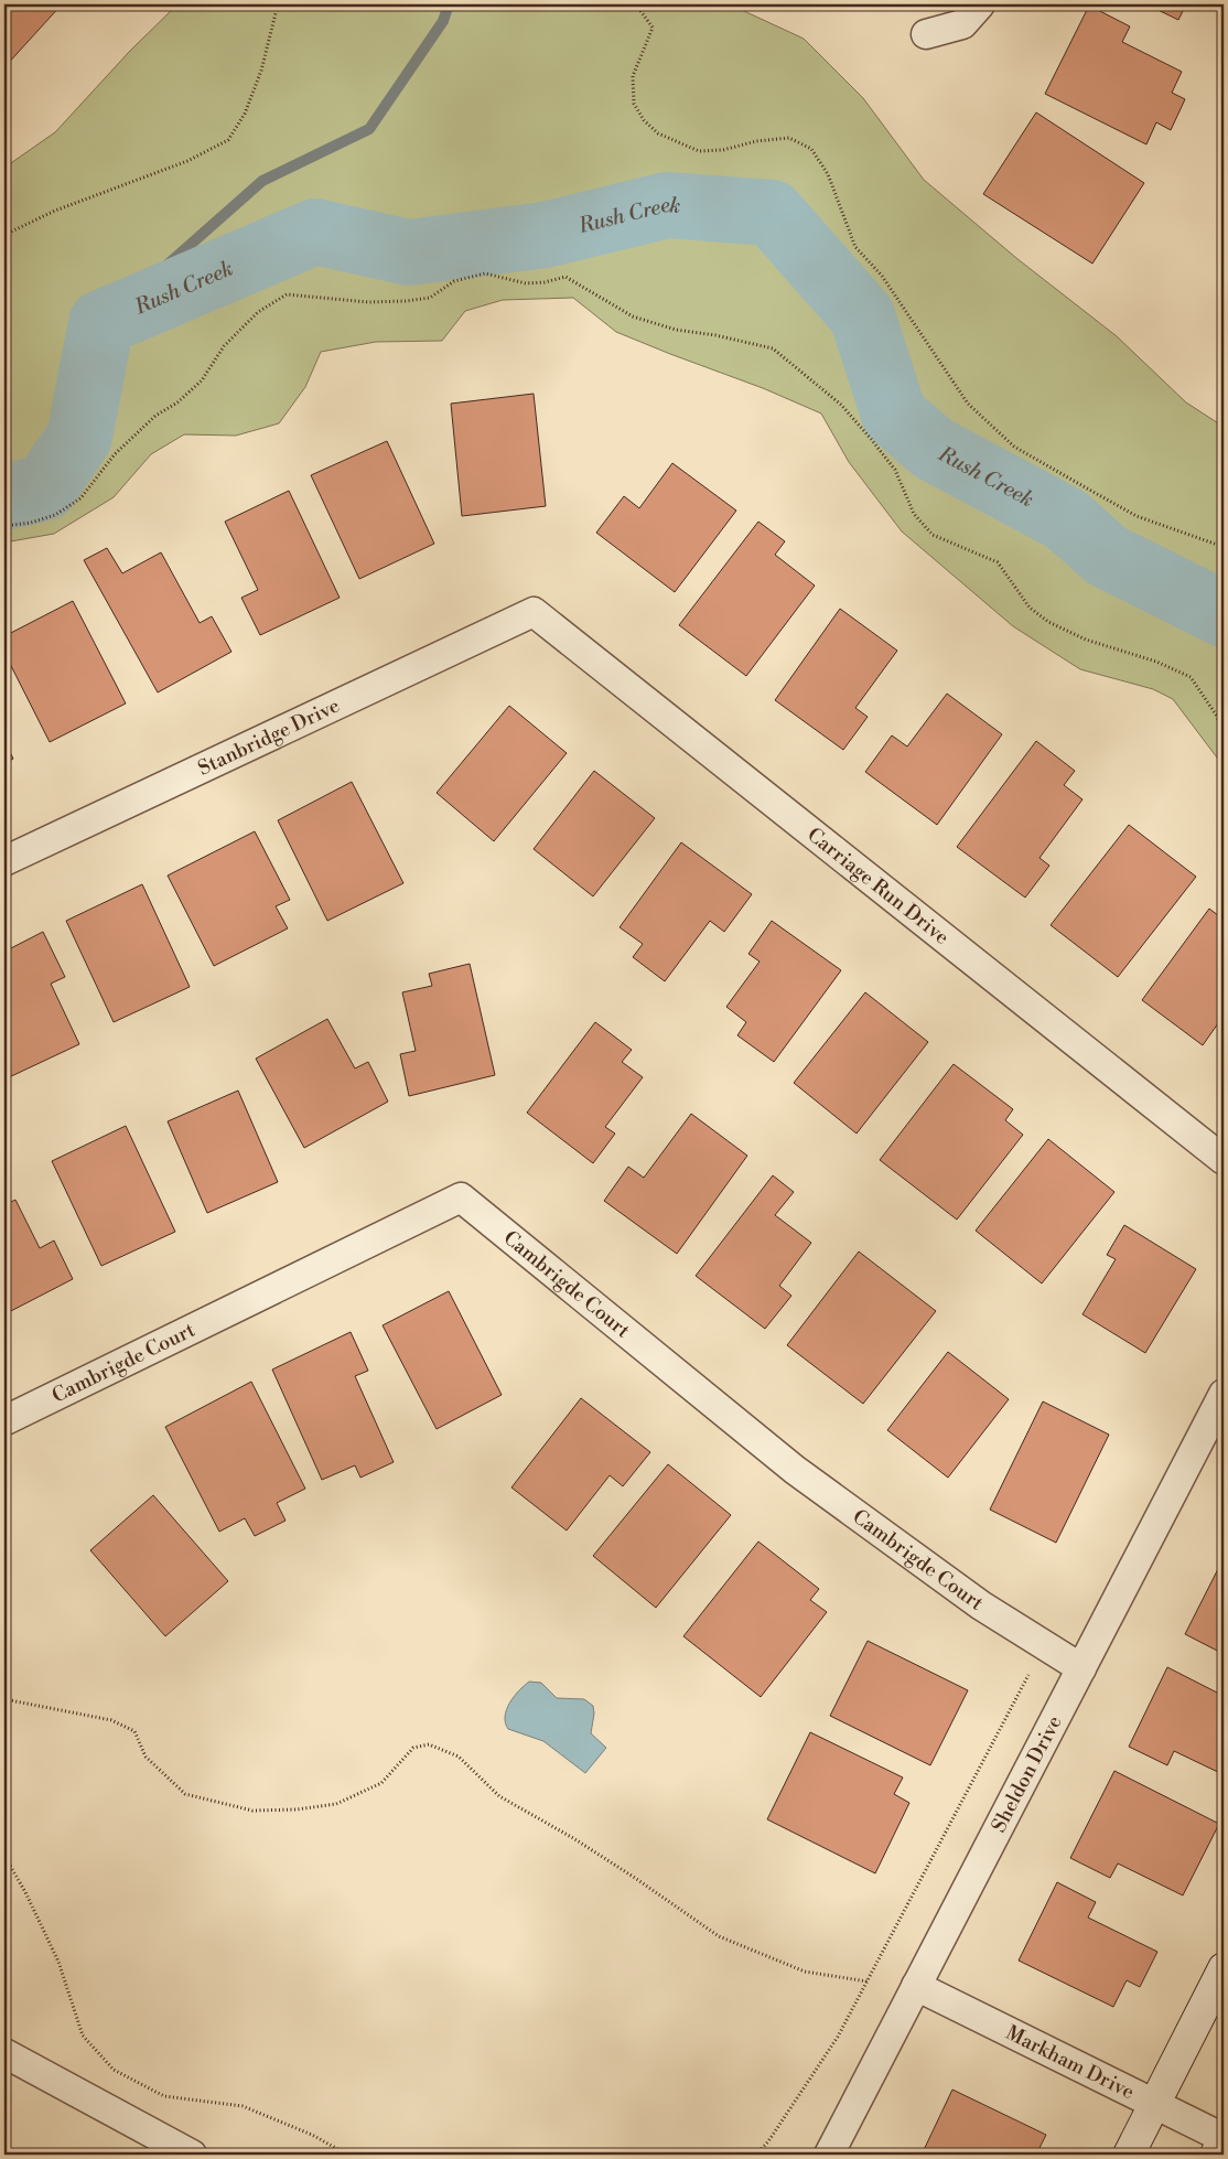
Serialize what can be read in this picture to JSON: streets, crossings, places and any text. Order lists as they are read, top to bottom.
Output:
{
  "streets": {
    "street": [
      "Stanbridge Drive",
      "Carriage Run Drive",
      "Cambrigde Court",
      "Sheldon Drive",
      "Markham Drive"
    ]
  },
  "crossings": [
    ["Stanbridge Drive", "Carriage Run Drive"],
    ["Cambrigde Court", "Sheldon Drive"],
    ["Sheldon Drive", "Markham Drive"]
  ],
  "water": ["Rush Creek"]
}
